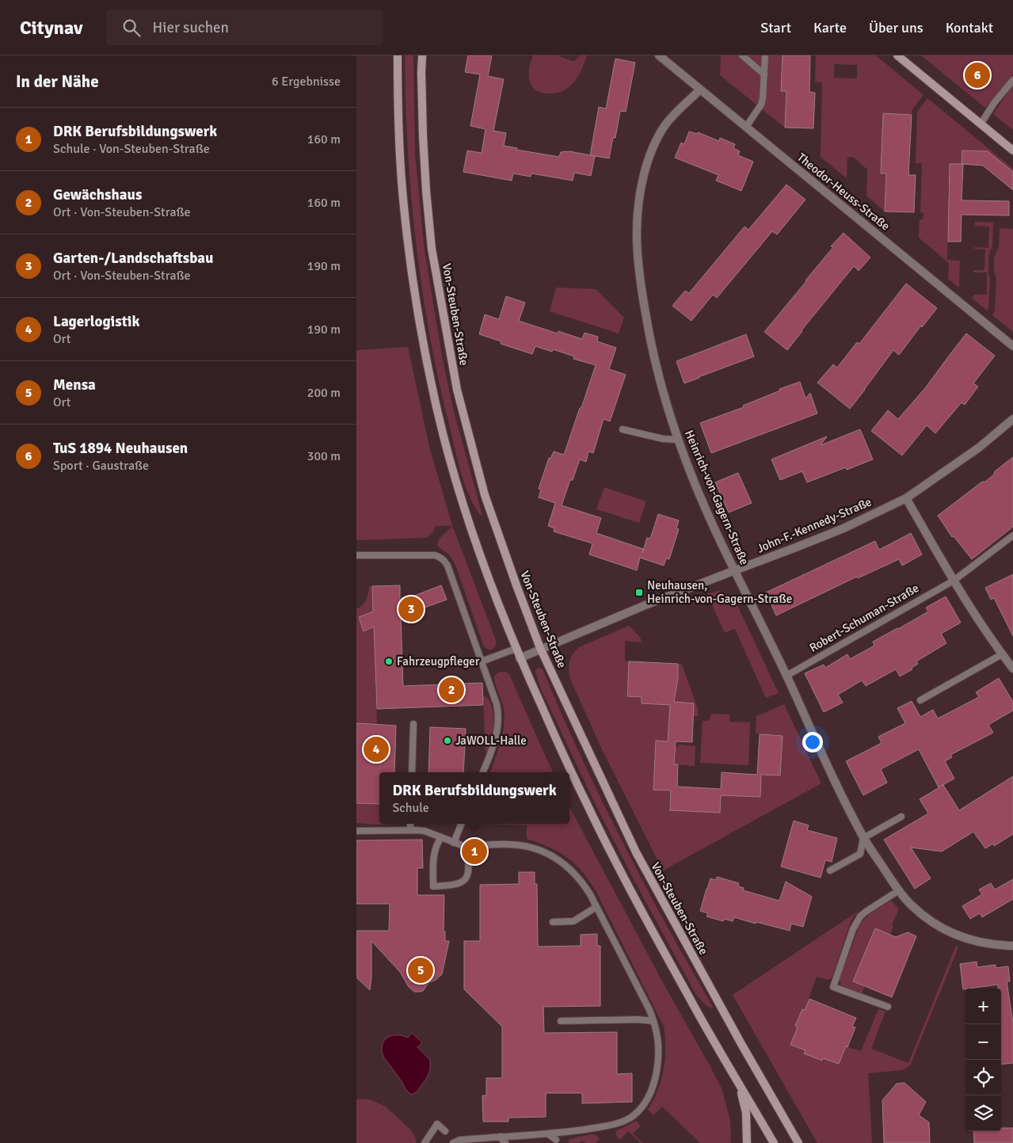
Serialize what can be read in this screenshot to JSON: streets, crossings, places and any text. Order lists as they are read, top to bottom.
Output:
{
  "streets": {
    "street": [
      "Theodor-Heuss-Straße",
      "Von-Steuben-Straße",
      "Heinrich-von-Gagern-Straße",
      "John-F.-Kennedy-Straße"
    ],
    "lane": ["Robert-Schuman-Straße"]
  },
  "crossings": [
    ["Theodor-Heuss-Straße", "Heinrich-von-Gagern-Straße"],
    ["Von-Steuben-Straße", "John-F.-Kennedy-Straße"],
    ["Heinrich-von-Gagern-Straße", "John-F.-Kennedy-Straße"],
    ["Heinrich-von-Gagern-Straße", "Robert-Schuman-Straße"]
  ],
  "places": {
    "transit": ["Neuhausen, Heinrich-von-Gagern-Straße"],
    "other": ["Fahrzeugpfleger", "JaWOLL-Halle"]
  },
  "page": {
    "header": "Citynav",
    "search": "Hier suchen",
    "nav": [
      "Start",
      "Karte",
      "Über uns",
      "Kontakt"
    ],
    "heading": ["In der Nähe", "6 Ergebnisse"],
    "pins": [
      "6",
      "3",
      "2",
      "4",
      "1",
      "5"
    ],
    "list": [
      {
        "mark": "1",
        "name": "DRK Berufsbildungswerk",
        "note": "Schule · Von-Steuben-Straße",
        "value": "160 m"
      },
      {
        "mark": "2",
        "name": "Gewächshaus",
        "note": "Ort · Von-Steuben-Straße",
        "value": "160 m"
      },
      {
        "mark": "3",
        "name": "Garten-/Landschaftsbau",
        "note": "Ort · Von-Steuben-Straße",
        "value": "190 m"
      },
      {
        "mark": "4",
        "name": "Lagerlogistik",
        "note": "Ort",
        "value": "190 m"
      },
      {
        "mark": "5",
        "name": "Mensa",
        "note": "Ort",
        "value": "200 m"
      },
      {
        "mark": "6",
        "name": "TuS 1894 Neuhausen",
        "note": "Sport · Gaustraße",
        "value": "300 m"
      }
    ],
    "popup": ["DRK Berufsbildungswerk", "Schule"],
    "map_buttons": ["+", "−"]
  }
}
